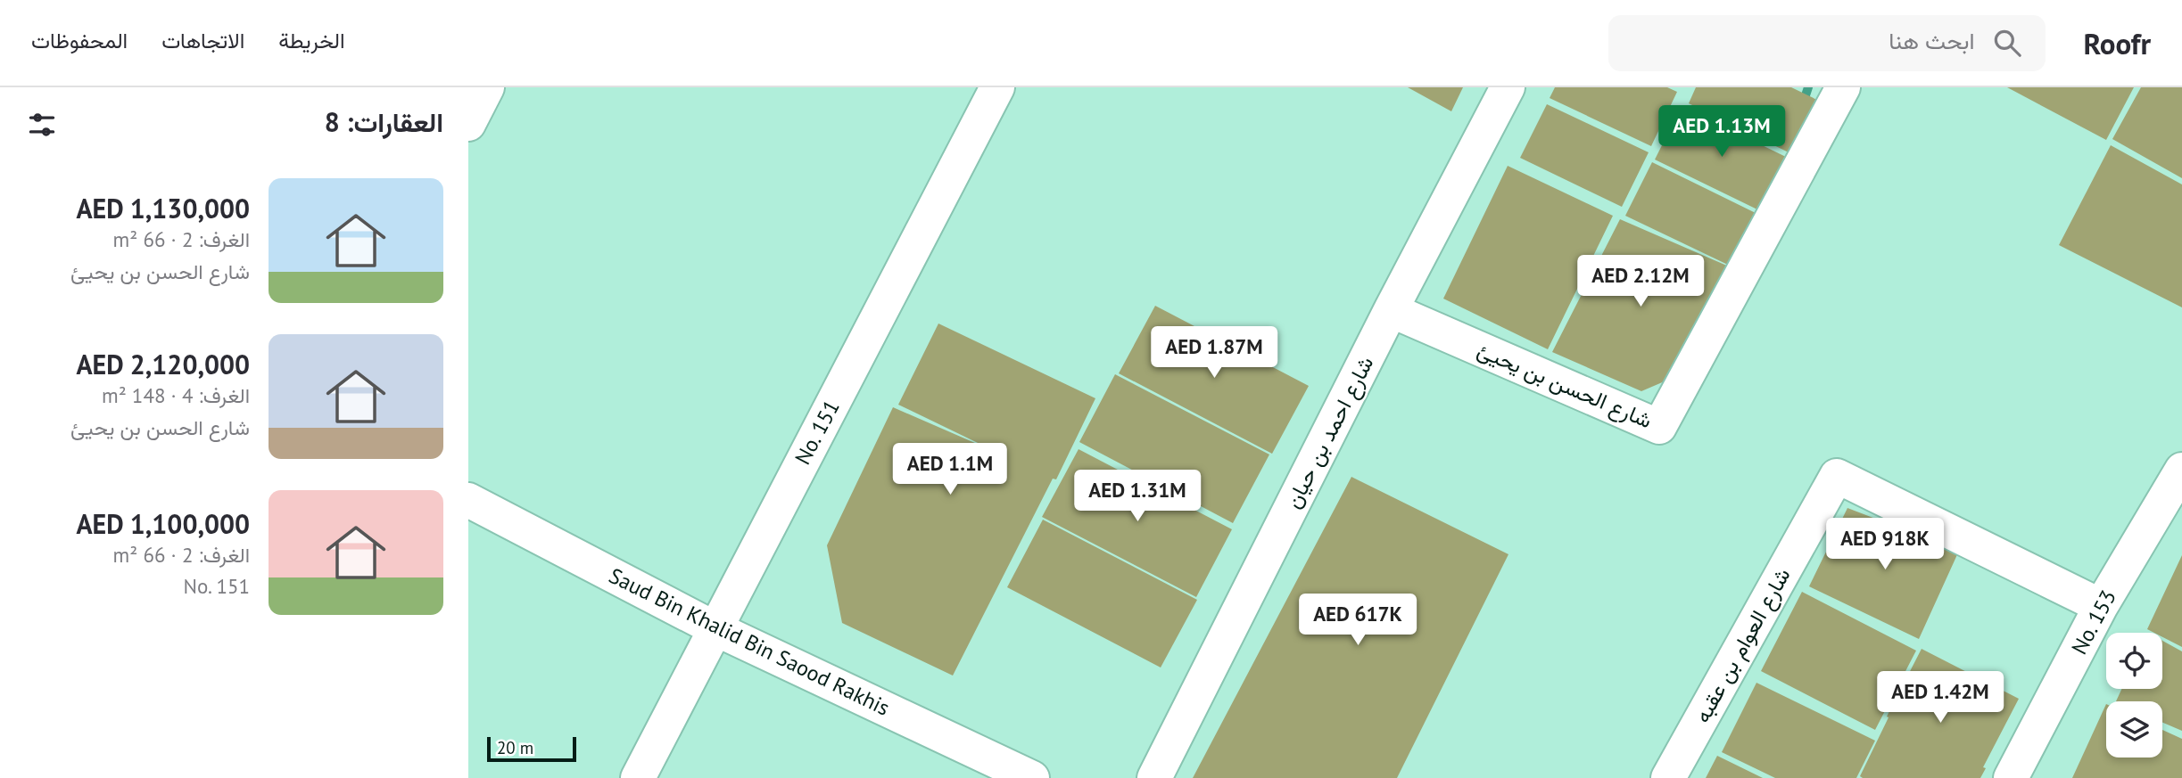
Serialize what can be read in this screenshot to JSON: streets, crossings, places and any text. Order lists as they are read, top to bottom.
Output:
{
  "streets": {
    "street": [
      "شارع الحسن بن يحيئ",
      "No. 151",
      "شارع احمد بن حيان",
      "No. 153",
      "Saud Bin Khalid Bin Saood Rakhis",
      "شارع العوام بن عقبه"
    ]
  },
  "crossings": [
    ["شارع الحسن بن يحيئ", "شارع احمد بن حيان"],
    ["No. 151", "Saud Bin Khalid Bin Saood Rakhis"],
    ["No. 153", "شارع العوام بن عقبه"]
  ],
  "scale_bar": "20 m",
  "page": {
    "header": "Roofr",
    "search": "ابحث هنا",
    "nav": ["الخريطة", "الاتجاهات", "المحفوظات"],
    "heading": "العقارات: 8",
    "price": [
      "AED 1.13M",
      "AED 2.12M",
      "AED 1.87M",
      "AED 1.1M",
      "AED 1.31M",
      "AED 918K",
      "AED 617K",
      "AED 1.42M"
    ],
    "list": [
      {
        "name": "AED 1,130,000",
        "note": "الغرف: 2 · 66 m² · شارع الحسن بن يحيئ"
      },
      {
        "name": "AED 2,120,000",
        "note": "الغرف: 4 · 148 m² · شارع الحسن بن يحيئ"
      },
      {
        "name": "AED 1,100,000",
        "note": "الغرف: 2 · 66 m² · No. 151"
      }
    ],
    "scale": "20 m"
  }
}
